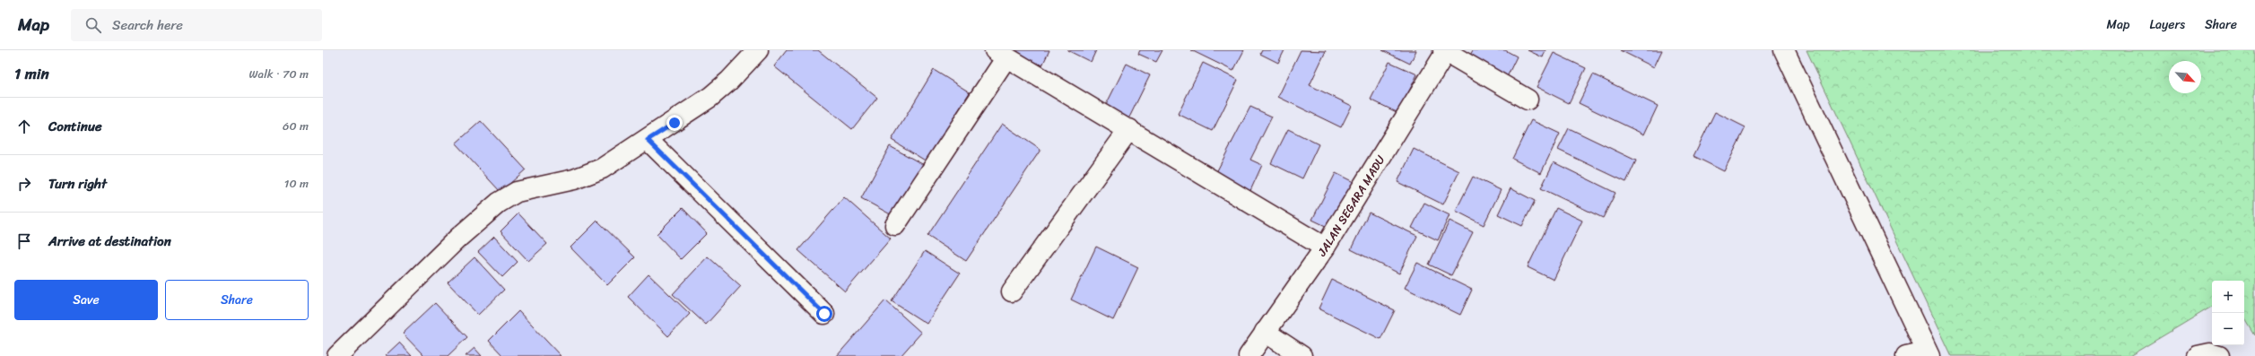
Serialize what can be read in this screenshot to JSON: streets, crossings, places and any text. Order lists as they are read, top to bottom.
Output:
{
  "streets": {
    "street": ["JALAN SEGARA MADU"]
  },
  "north": "bottom right",
  "page": {
    "header": "Map",
    "search": "Search here",
    "nav": ["Map", "Layers", "Share"],
    "heading": ["1 min", "Walk · 70 m"],
    "list": [
      ["Continue", "60 m"],
      ["Turn right", "10 m"],
      "Arrive at destination"
    ],
    "buttons": ["Save", "Share"],
    "map_buttons": ["+", "−"]
  }
}
